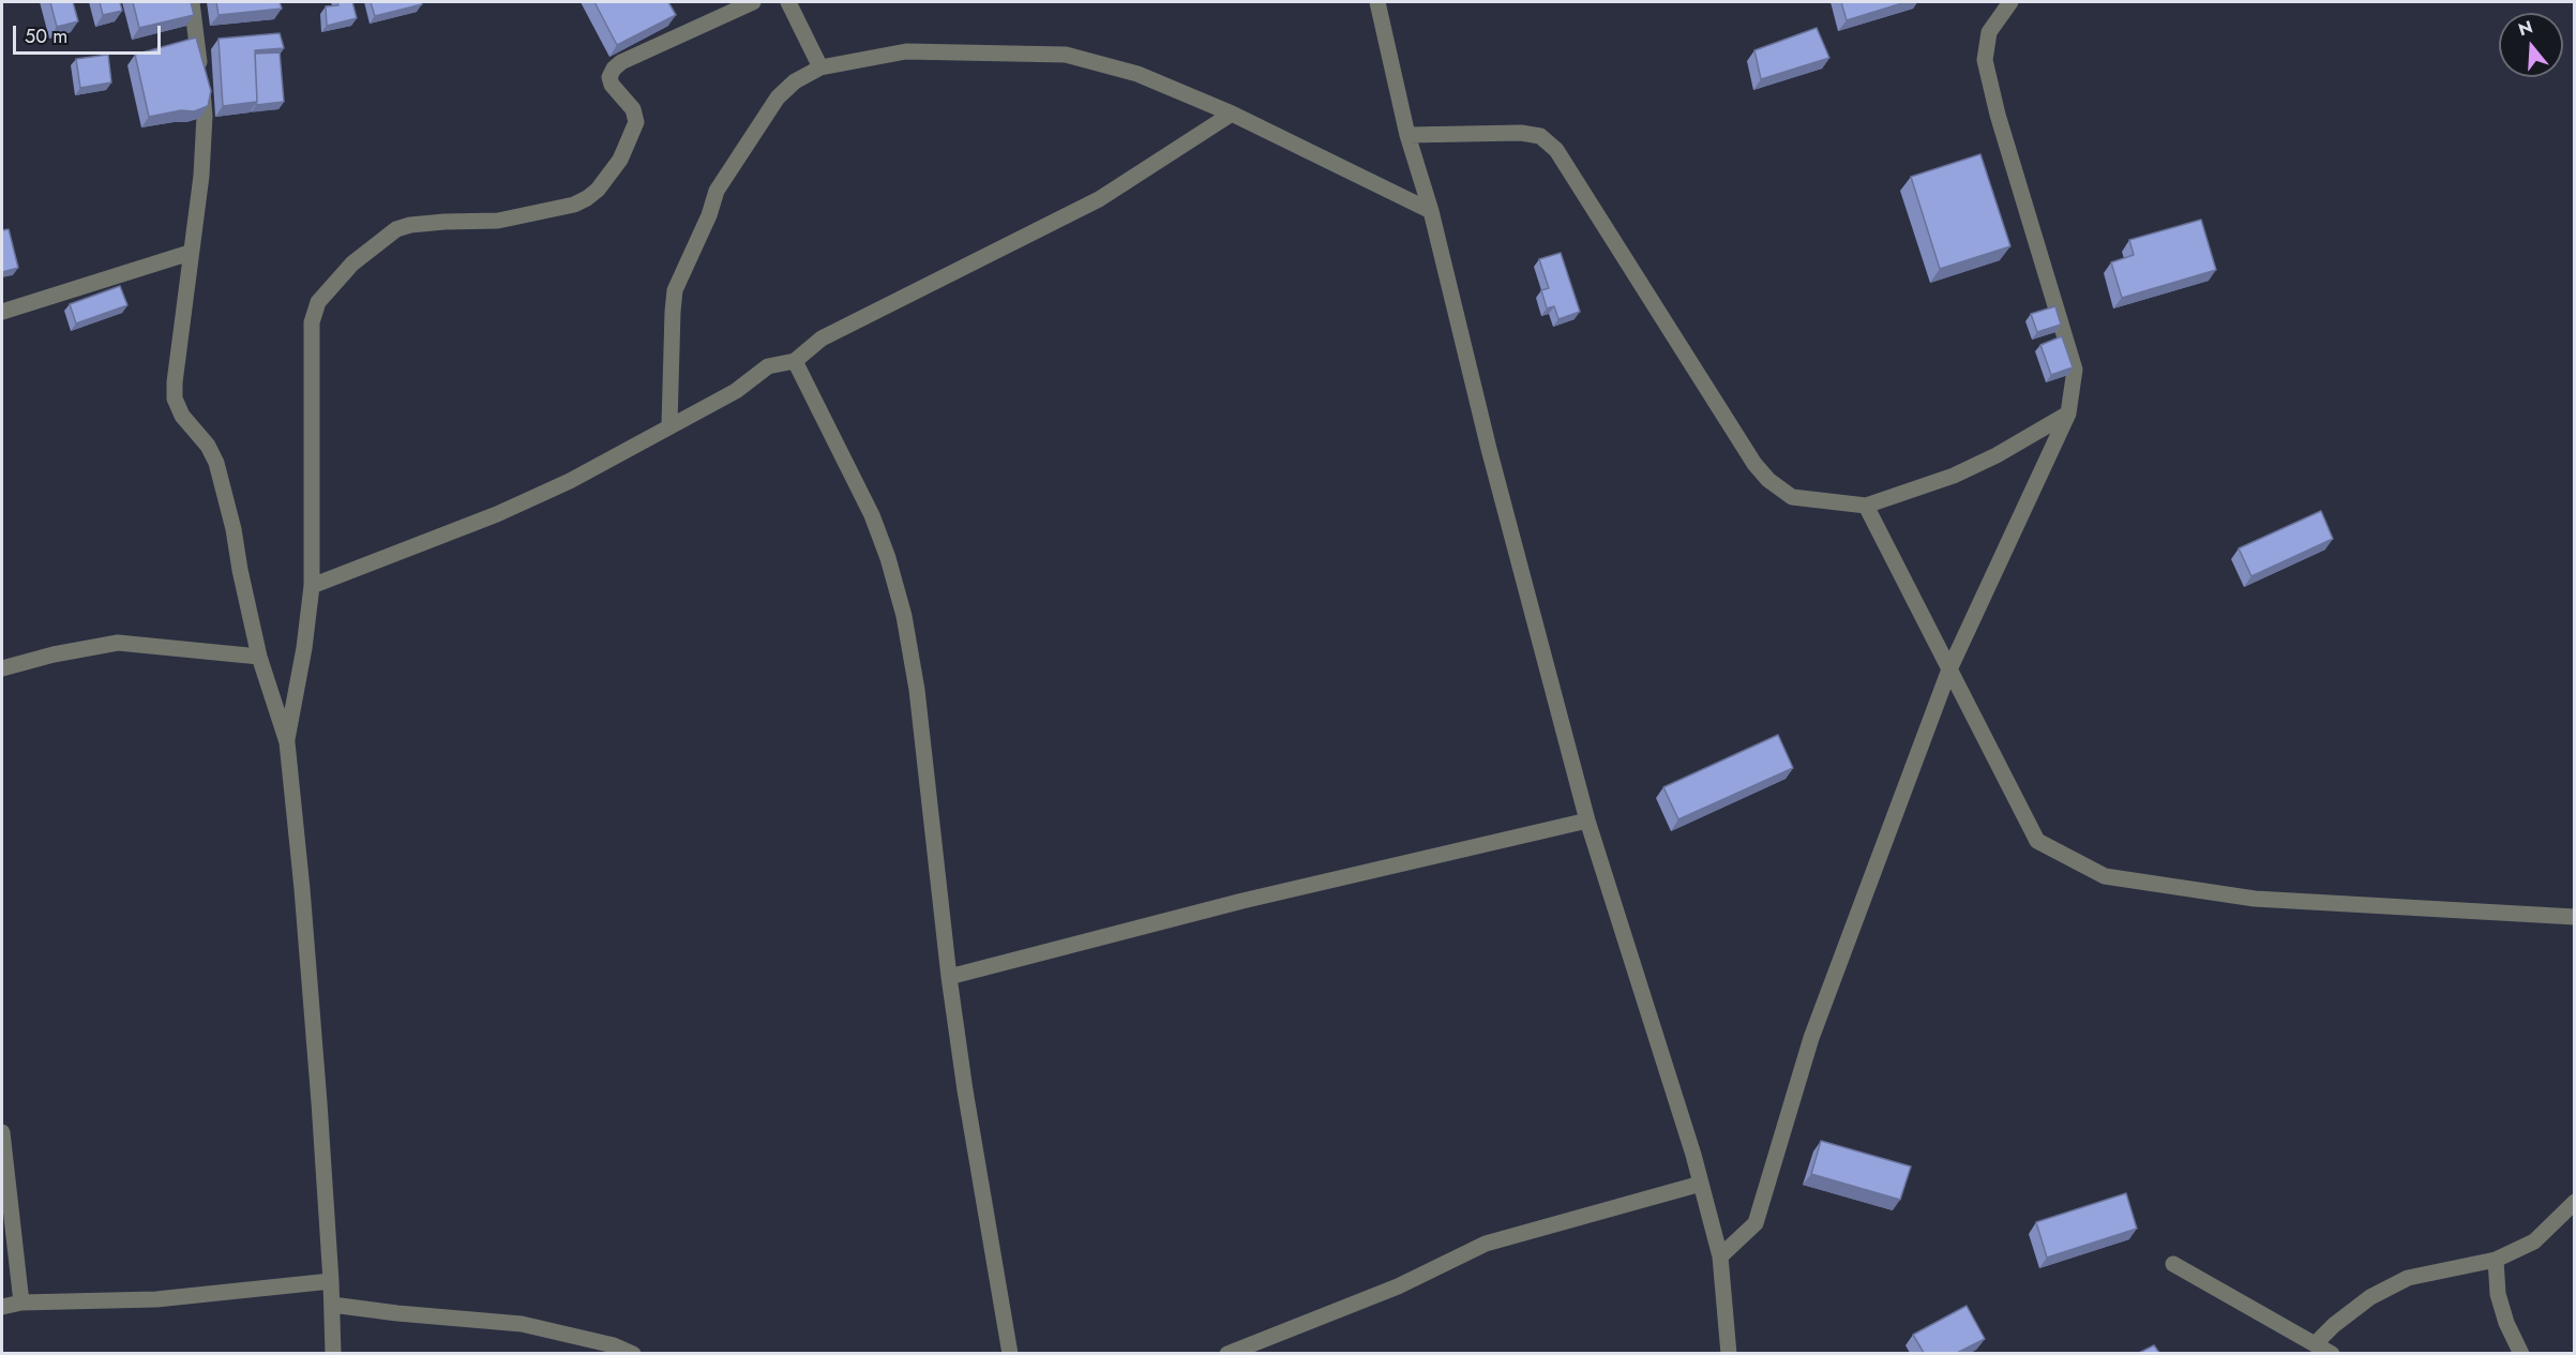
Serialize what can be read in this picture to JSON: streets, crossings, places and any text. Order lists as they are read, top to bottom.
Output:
{
  "scale_bar": "50 m",
  "north": "top"
}
